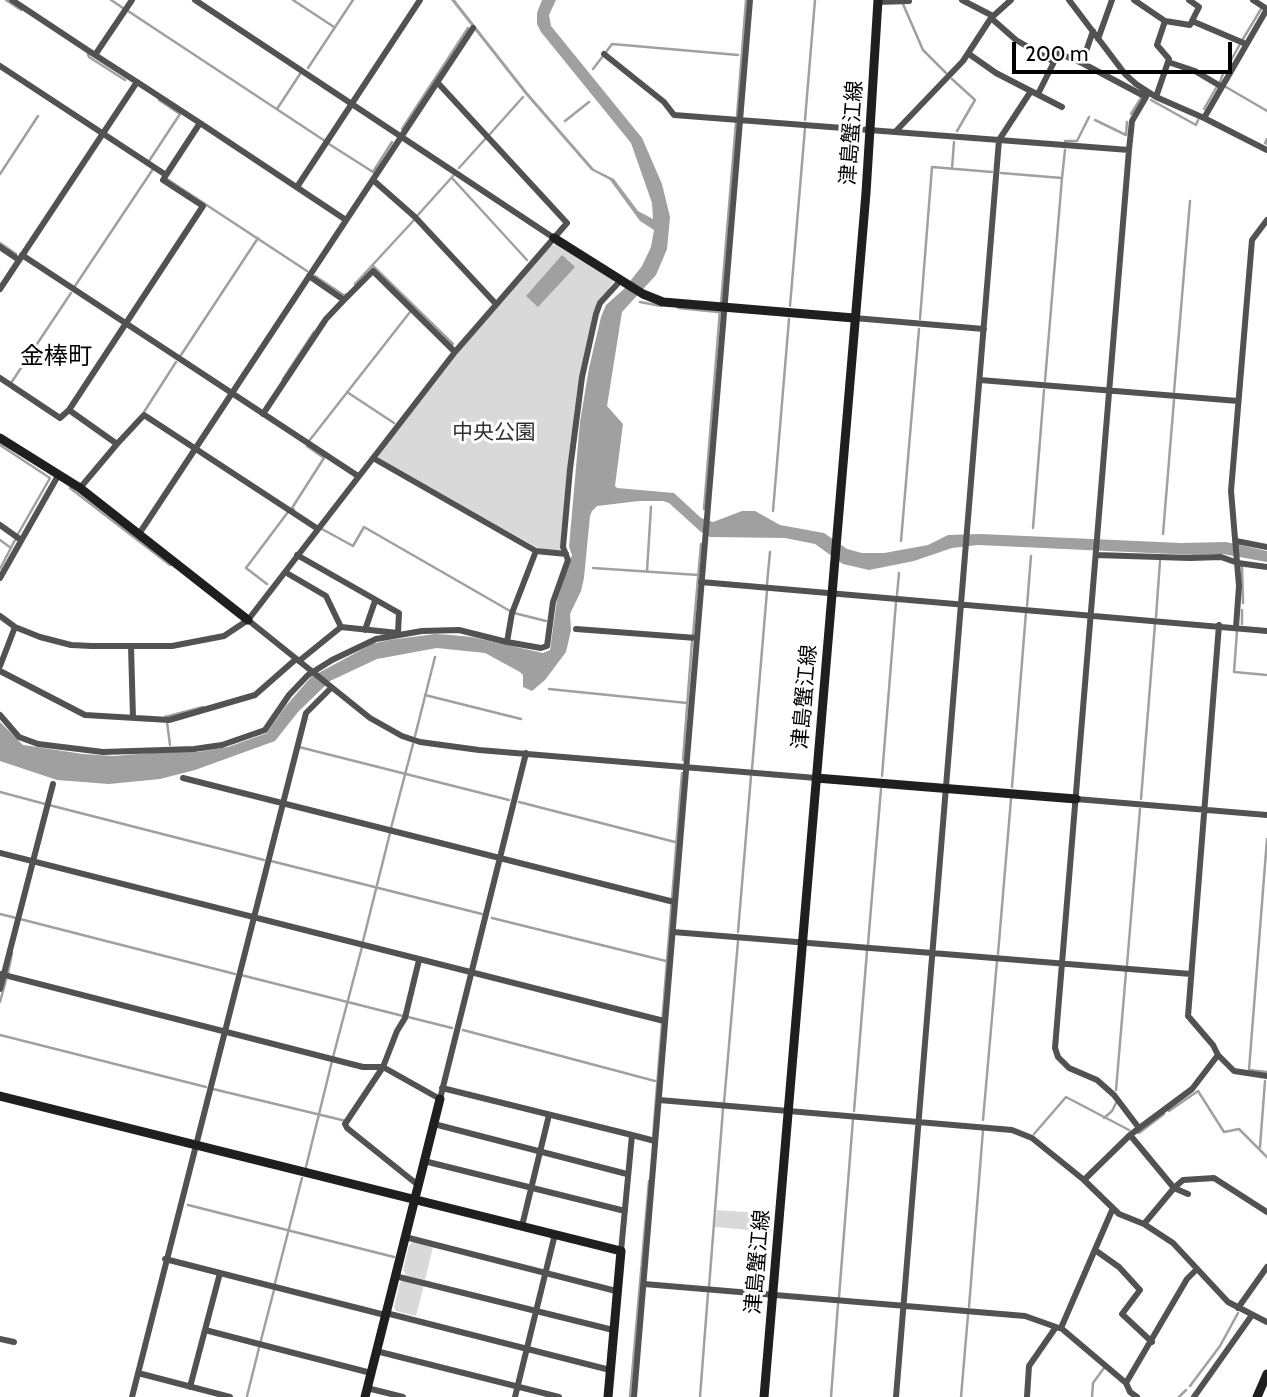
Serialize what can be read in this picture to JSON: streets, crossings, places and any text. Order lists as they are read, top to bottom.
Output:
{
  "streets": {
    "street": ["津島蟹江線"]
  },
  "districts": ["金棒町"],
  "parks": ["中央公園"],
  "scale_bar": "200 m"
}
